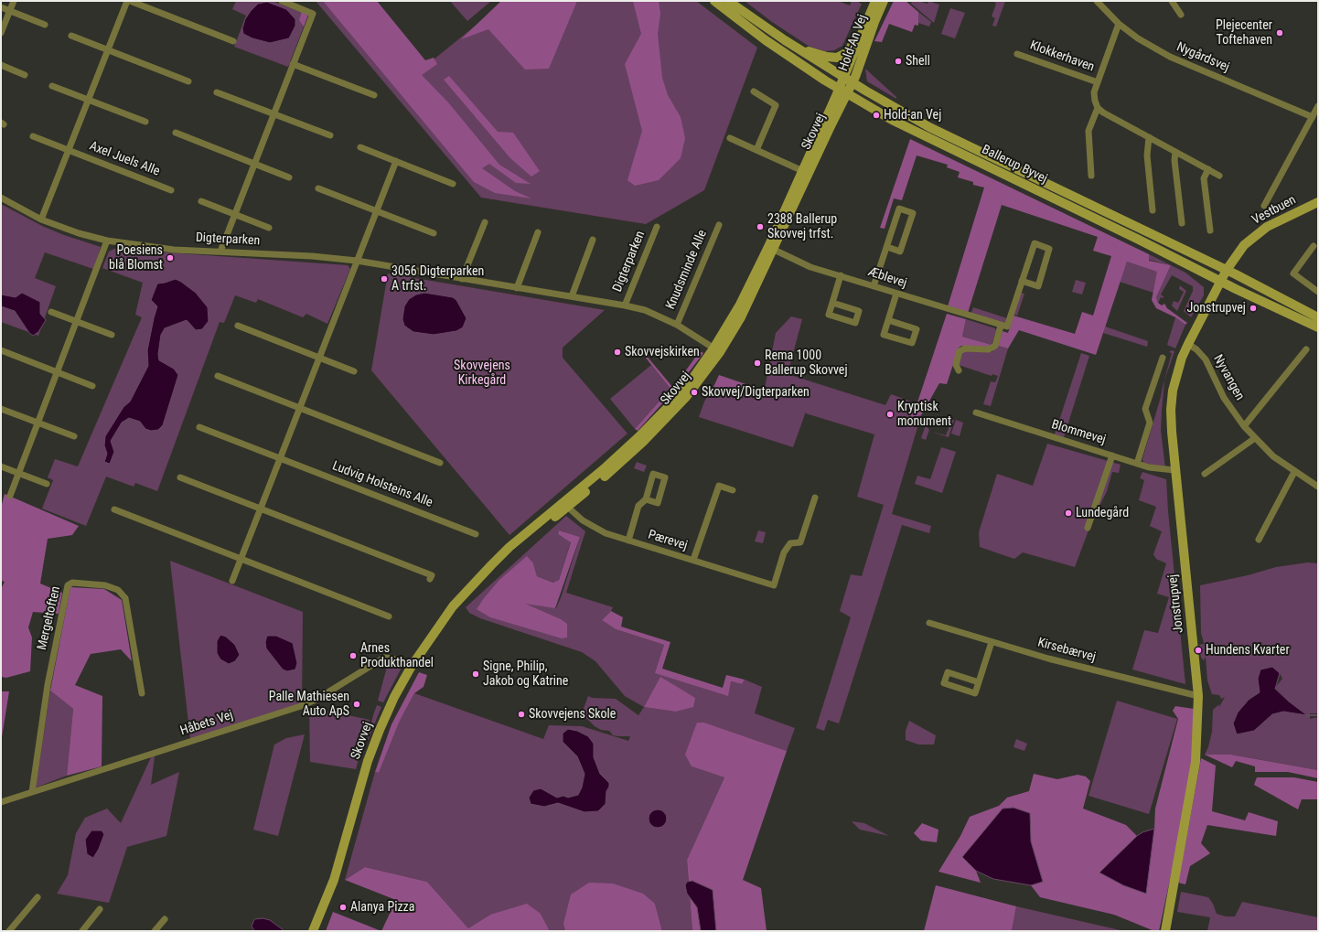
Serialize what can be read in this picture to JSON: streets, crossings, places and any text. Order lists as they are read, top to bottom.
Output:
{
  "streets": {
    "street": [
      "Hold-An Vej",
      "Klokkerhaven",
      "Nygårdsvej",
      "Skovvej",
      "Axel Juels Alle",
      "Ballerup Byvej",
      "Vestbuen",
      "Digterparken",
      "Knudsminde Alle",
      "Æblevej",
      "Nyvangen",
      "Blommevej",
      "Ludvig Holsteins Alle",
      "Pærevej",
      "Jonstrupvej",
      "Mergeltoften",
      "Kirsebærvej",
      "Håbets Vej"
    ]
  },
  "crossings": [
    ["Hold-An Vej", "Skovvej"],
    ["Hold-An Vej", "Ballerup Byvej"],
    ["Klokkerhaven", "Nygårdsvej"],
    ["Skovvej", "Ballerup Byvej"],
    ["Skovvej", "Digterparken"],
    ["Skovvej", "Æblevej"],
    ["Skovvej", "Pærevej"],
    ["Skovvej", "Håbets Vej"],
    ["Axel Juels Alle", "Digterparken"],
    ["Ballerup Byvej", "Vestbuen"],
    ["Ballerup Byvej", "Jonstrupvej"],
    ["Vestbuen", "Jonstrupvej"],
    ["Digterparken", "Knudsminde Alle"],
    ["Nyvangen", "Jonstrupvej"],
    ["Blommevej", "Jonstrupvej"],
    ["Jonstrupvej", "Kirsebærvej"],
    ["Mergeltoften", "Håbets Vej"]
  ],
  "parks": ["Skovvejens Kirkegård"],
  "places": [
    "Plejecenter Toftehaven",
    "Shell",
    "Hold-an Vej",
    "2388 Ballerup Skovvej trfst.",
    "Poesiens blå Blomst",
    "3056 Digterparken A trfst.",
    "Jonstrupvej",
    "Skovvejskirken",
    "Rema 1000 Ballerup Skovvej",
    "Skovvej/Digterparken",
    "Kryptisk monument",
    "Lundegård",
    "Hundens Kvarter",
    "Arnes Produkthandel",
    "Signe, Philip, Jakob og Katrine",
    "Palle Mathiesen Auto ApS",
    "Skovvejens Skole",
    "Alanya Pizza"
  ]
}
